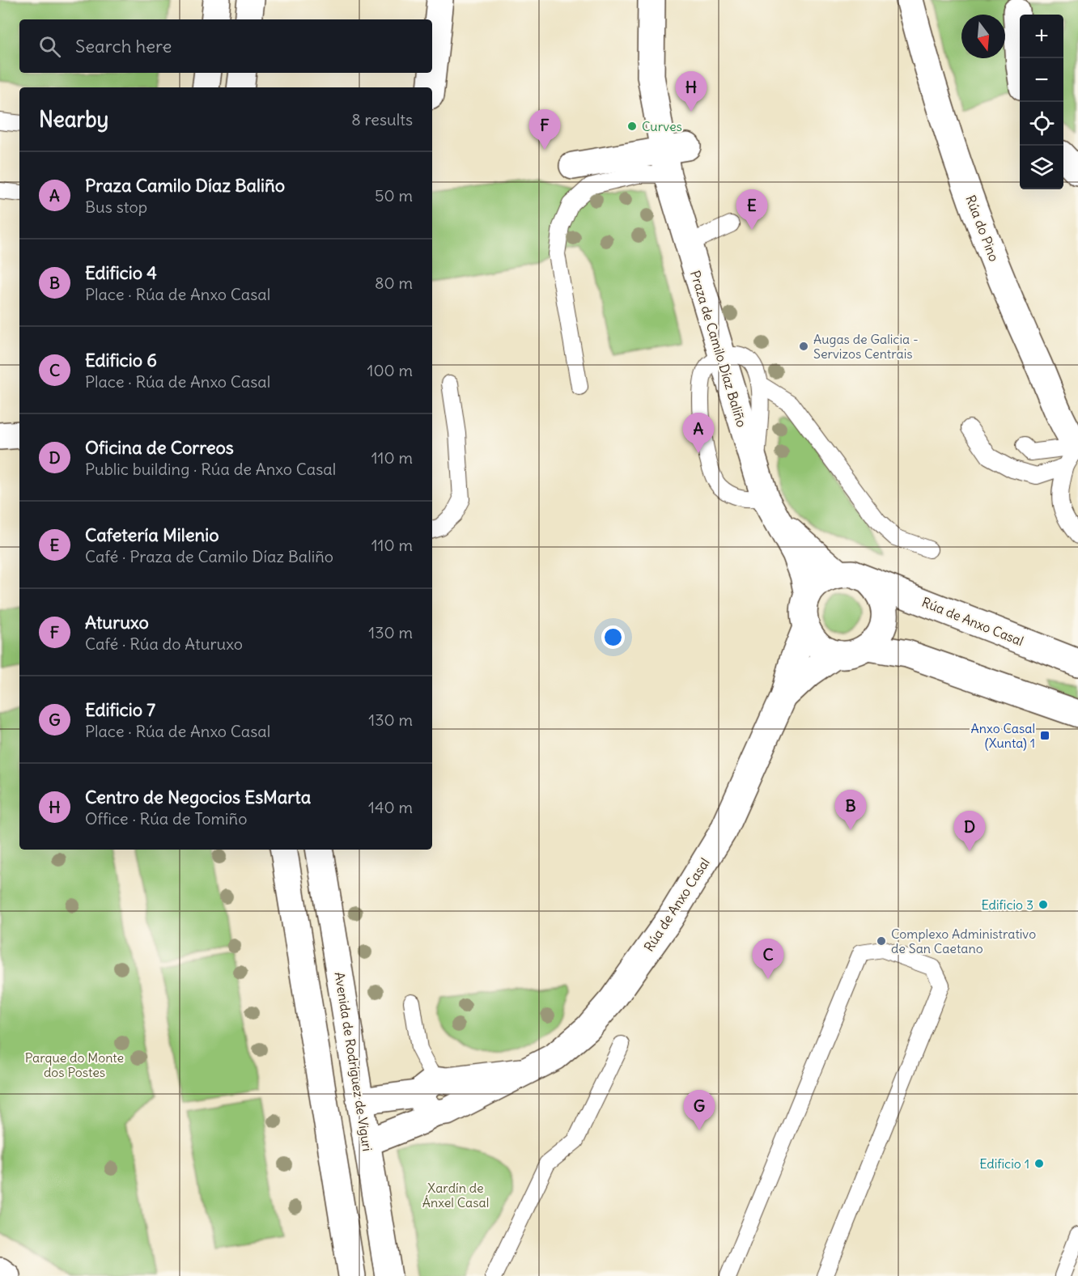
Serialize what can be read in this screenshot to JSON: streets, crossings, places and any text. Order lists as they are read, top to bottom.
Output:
{
  "streets": {
    "street": [
      "Rúa do Pino",
      "Praza de Camilo Díaz Baliño",
      "Rúa de Anxo Casal",
      "Avenida de Rodríguez de Viguri"
    ]
  },
  "crossings": [
    ["Praza de Camilo Díaz Baliño", "Rúa de Anxo Casal"],
    ["Rúa de Anxo Casal", "Avenida de Rodríguez de Viguri"]
  ],
  "parks": ["Parque do Monte dos Postes", "Xardín de Ánxel Casal"],
  "places": {
    "other": [
      "Curves",
      "Augas de Galicia - Servizos Centrais",
      "Edificio 3",
      "Complexo Administrativo de San Caetano",
      "Edificio 1"
    ],
    "transit": ["Anxo Casal (Xunta) 1"]
  },
  "north": "bottom",
  "page": {
    "map_buttons": ["+", "−"],
    "search": "Search here",
    "pins": [
      "H",
      "F",
      "E",
      "A",
      "B",
      "D",
      "C",
      "G"
    ],
    "heading": ["Nearby", "8 results"],
    "list": [
      {
        "mark": "A",
        "name": "Praza Camilo Díaz Baliño",
        "note": "Bus stop",
        "value": "50 m"
      },
      {
        "mark": "B",
        "name": "Edificio 4",
        "note": "Place · Rúa de Anxo Casal",
        "value": "80 m"
      },
      {
        "mark": "C",
        "name": "Edificio 6",
        "note": "Place · Rúa de Anxo Casal",
        "value": "100 m"
      },
      {
        "mark": "D",
        "name": "Oficina de Correos",
        "note": "Public building · Rúa de Anxo Casal",
        "value": "110 m"
      },
      {
        "mark": "E",
        "name": "Cafetería Milenio",
        "note": "Café · Praza de Camilo Díaz Baliño",
        "value": "110 m"
      },
      {
        "mark": "F",
        "name": "Aturuxo",
        "note": "Café · Rúa do Aturuxo",
        "value": "130 m"
      },
      {
        "mark": "G",
        "name": "Edificio 7",
        "note": "Place · Rúa de Anxo Casal",
        "value": "130 m"
      },
      {
        "mark": "H",
        "name": "Centro de Negocios EsMarta",
        "note": "Office · Rúa de Tomiño",
        "value": "140 m"
      }
    ]
  }
}
